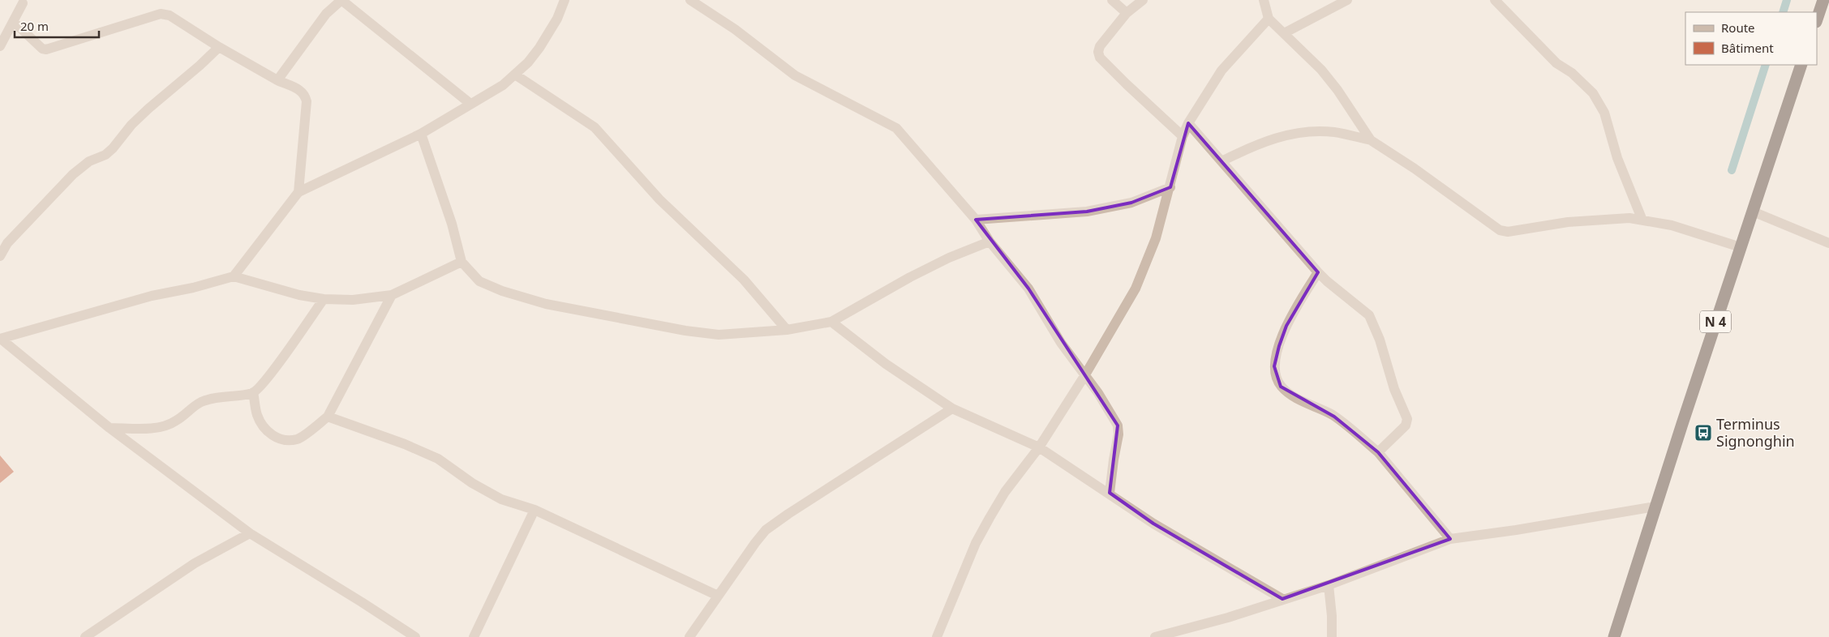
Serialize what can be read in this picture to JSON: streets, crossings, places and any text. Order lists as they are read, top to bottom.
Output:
{
  "streets": {
    "highway": ["N 4"]
  },
  "places": {
    "bus stop": ["Terminus Signonghin"]
  },
  "legend": ["Route", "Bâtiment"],
  "scale_bar": "20 m"
}
